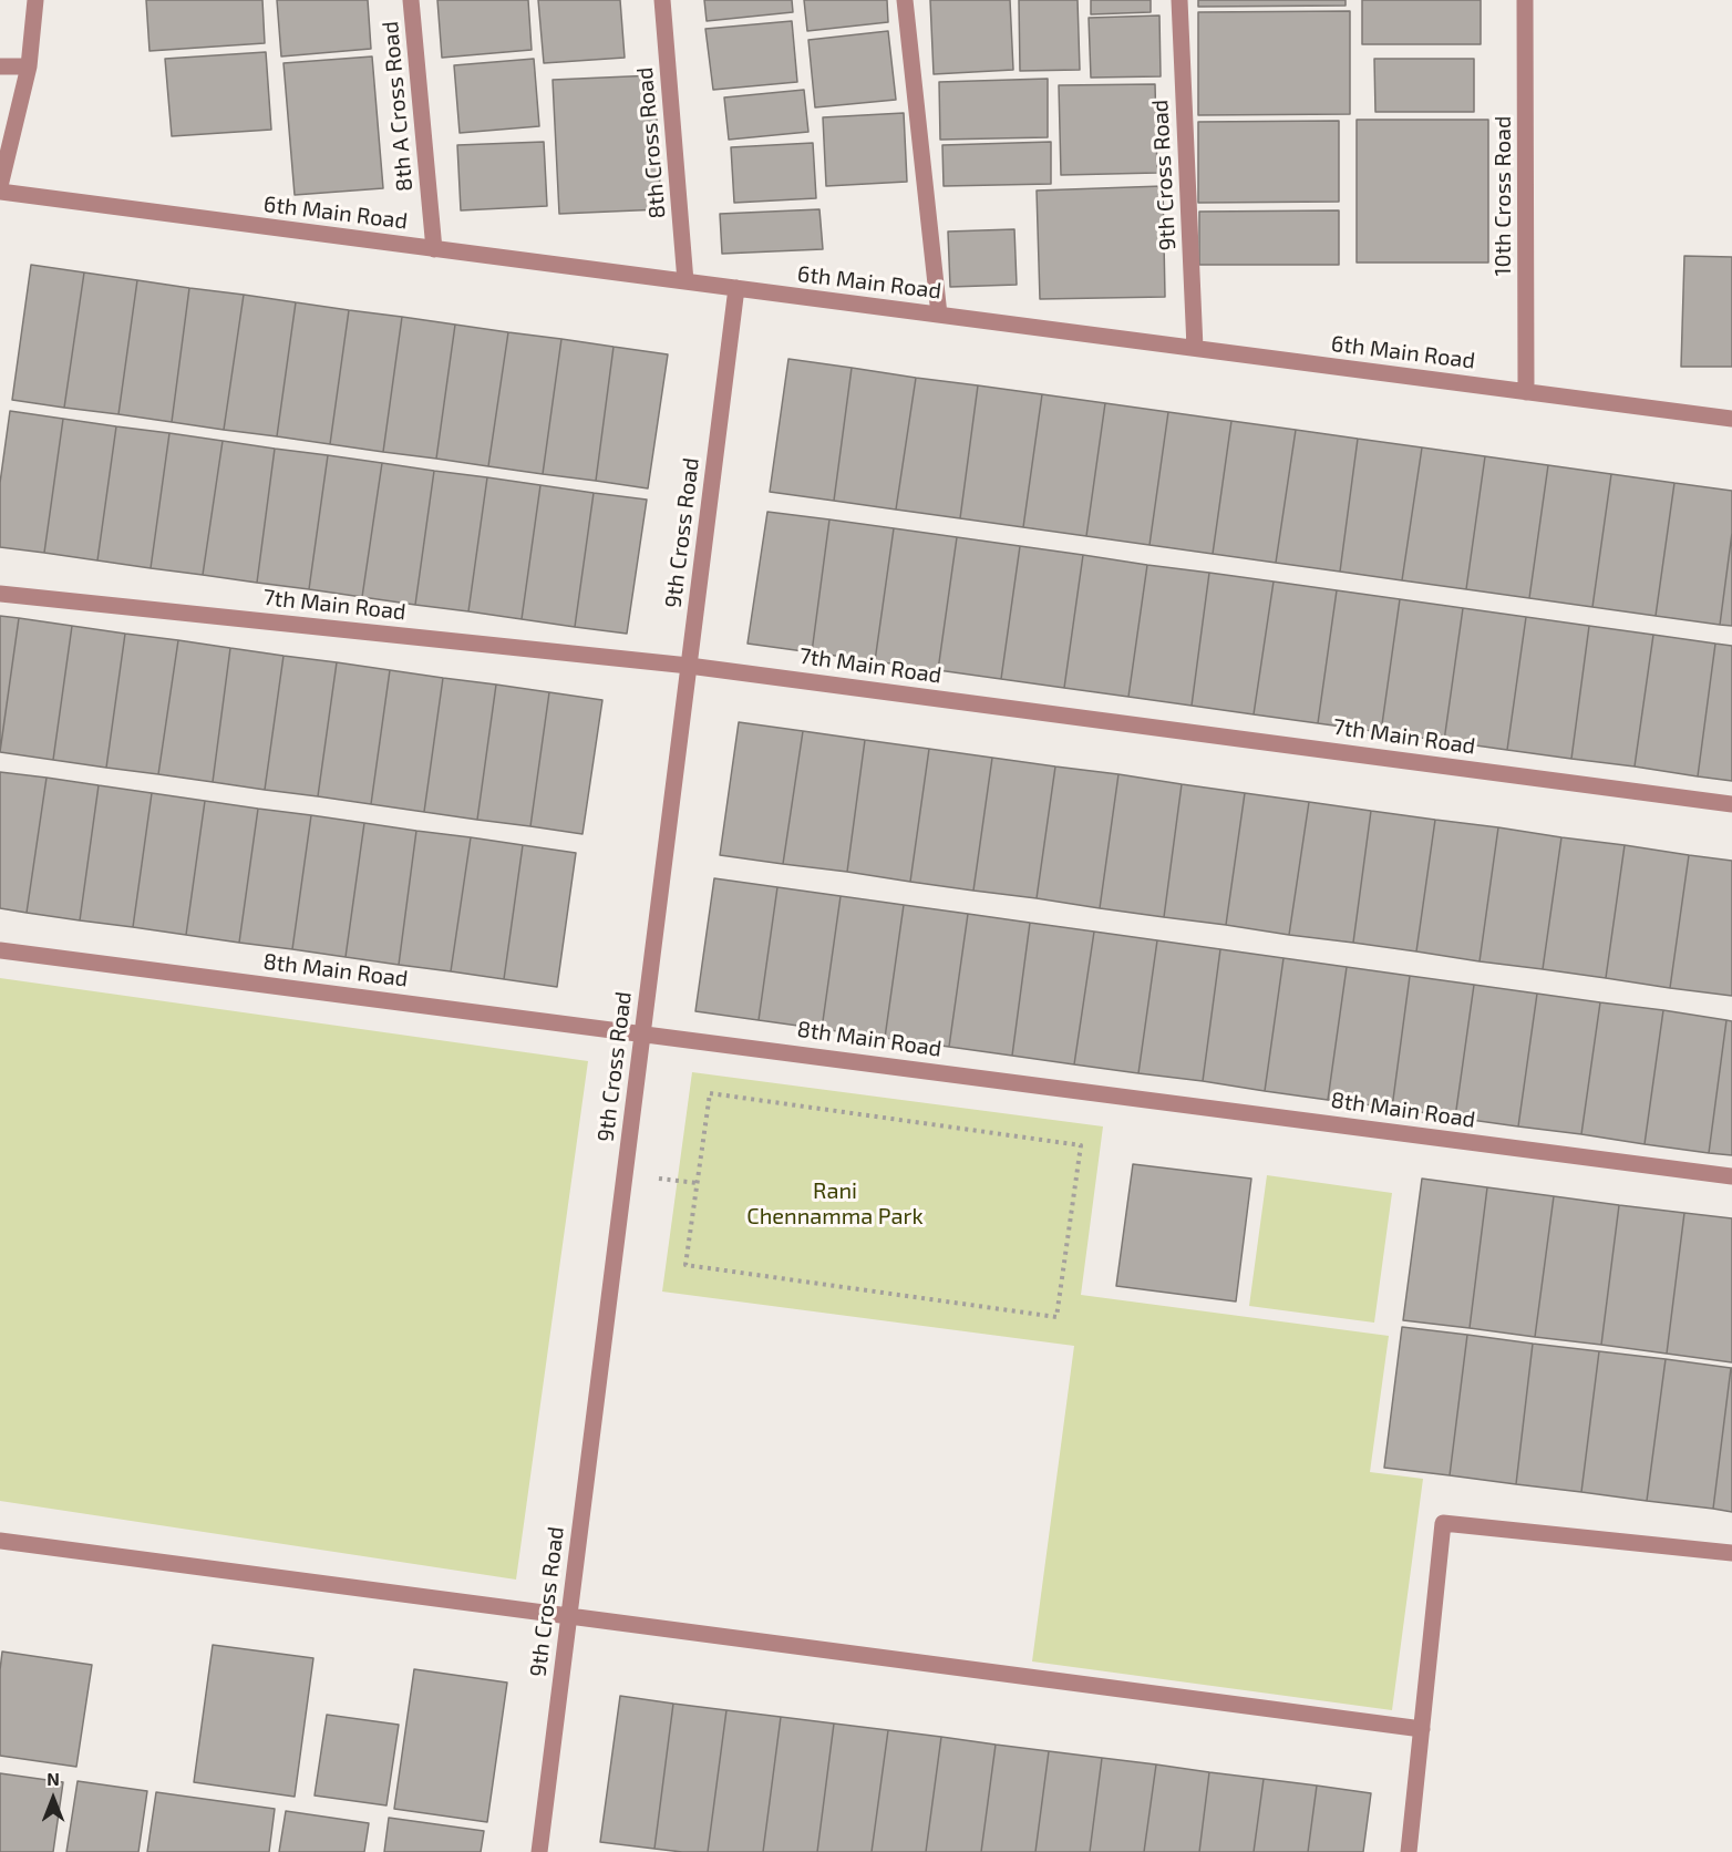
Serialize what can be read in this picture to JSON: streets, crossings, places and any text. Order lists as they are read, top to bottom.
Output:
{
  "streets": {
    "street": [
      "8th A Cross Road",
      "8th Cross Road",
      "9th Cross Road",
      "10th Cross Road",
      "6th Main Road",
      "7th Main Road",
      "8th Main Road"
    ]
  },
  "crossings": [
    ["8th A Cross Road", "6th Main Road"],
    ["8th Cross Road", "6th Main Road"],
    ["9th Cross Road", "6th Main Road"],
    ["9th Cross Road", "7th Main Road"],
    ["9th Cross Road", "8th Main Road"],
    ["10th Cross Road", "6th Main Road"]
  ],
  "parks": ["Rani Chennamma Park"],
  "north": "top"
}
